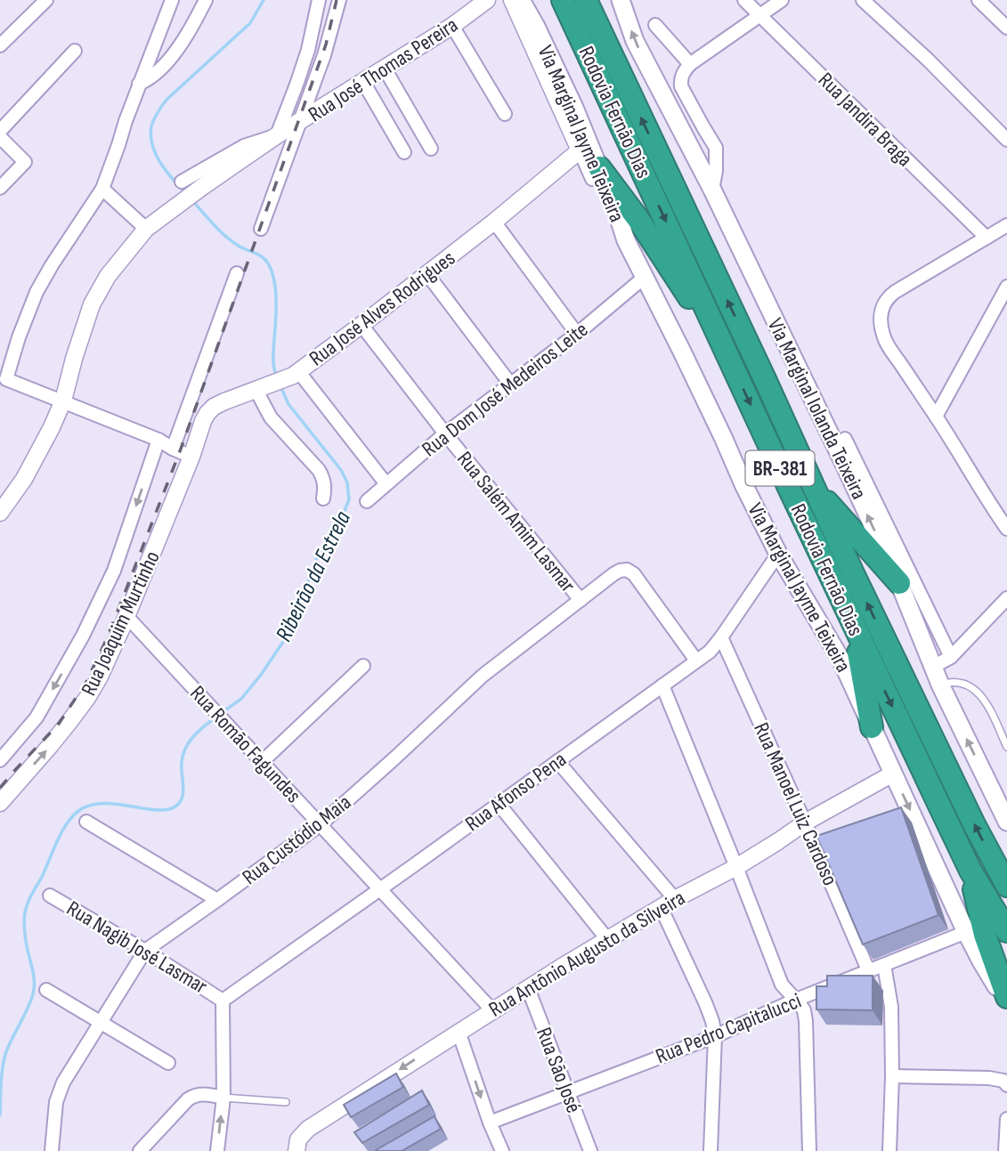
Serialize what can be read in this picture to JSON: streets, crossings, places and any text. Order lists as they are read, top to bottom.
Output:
{
  "streets": {
    "highway": ["Rodovia Fernão Dias", "BR-381"],
    "main road": ["Via Marginal Jayme Teixeira", "Via Marginal Iolanda Teixeira"],
    "street": [
      "Rua José Thomas Pereira",
      "Rua Jandira Braga",
      "Rua José Alves Rodrigues",
      "Rua Dom José Medeiros Leite",
      "Rua Salém Amim Lasmar",
      "Rua Joaquim Murtinho",
      "Rua Romão Fagundes",
      "Rua Afonso Pena",
      "Rua Manoel Luiz Cardoso",
      "Rua Custódio Maia",
      "Rua Nagib José Lasmar",
      "Rua Antônio Augusto da Silveira",
      "Rua Pedro Capitalucci",
      "Rua São José"
    ]
  },
  "crossings": [
    ["Via Marginal Jayme Teixeira", "Rua Dom José Medeiros Leite"],
    ["Via Marginal Jayme Teixeira", "Rua Afonso Pena"],
    ["Via Marginal Jayme Teixeira", "Rua Antônio Augusto da Silveira"],
    ["Via Marginal Jayme Teixeira", "Rua Pedro Capitalucci"],
    ["Rua José Alves Rodrigues", "Rua Salém Amim Lasmar"],
    ["Rua José Alves Rodrigues", "Rua Joaquim Murtinho"],
    ["Rua Dom José Medeiros Leite", "Rua Salém Amim Lasmar"],
    ["Rua Salém Amim Lasmar", "Rua Custódio Maia"],
    ["Rua Joaquim Murtinho", "Rua Romão Fagundes"],
    ["Rua Romão Fagundes", "Rua Afonso Pena"],
    ["Rua Romão Fagundes", "Rua Custódio Maia"],
    ["Rua Romão Fagundes", "Rua Antônio Augusto da Silveira"],
    ["Rua Afonso Pena", "Rua Manoel Luiz Cardoso"],
    ["Rua Afonso Pena", "Rua Custódio Maia"],
    ["Rua Afonso Pena", "Rua Nagib José Lasmar"],
    ["Rua Manoel Luiz Cardoso", "Rua Antônio Augusto da Silveira"],
    ["Rua Manoel Luiz Cardoso", "Rua Pedro Capitalucci"],
    ["Rua Custódio Maia", "Rua Nagib José Lasmar"],
    ["Rua Antônio Augusto da Silveira", "Rua São José"],
    ["Rua Pedro Capitalucci", "Rua São José"]
  ],
  "one_way": ["Via Marginal Iolanda Teixeira"],
  "water": ["Ribeirão da Estrela"]
}
